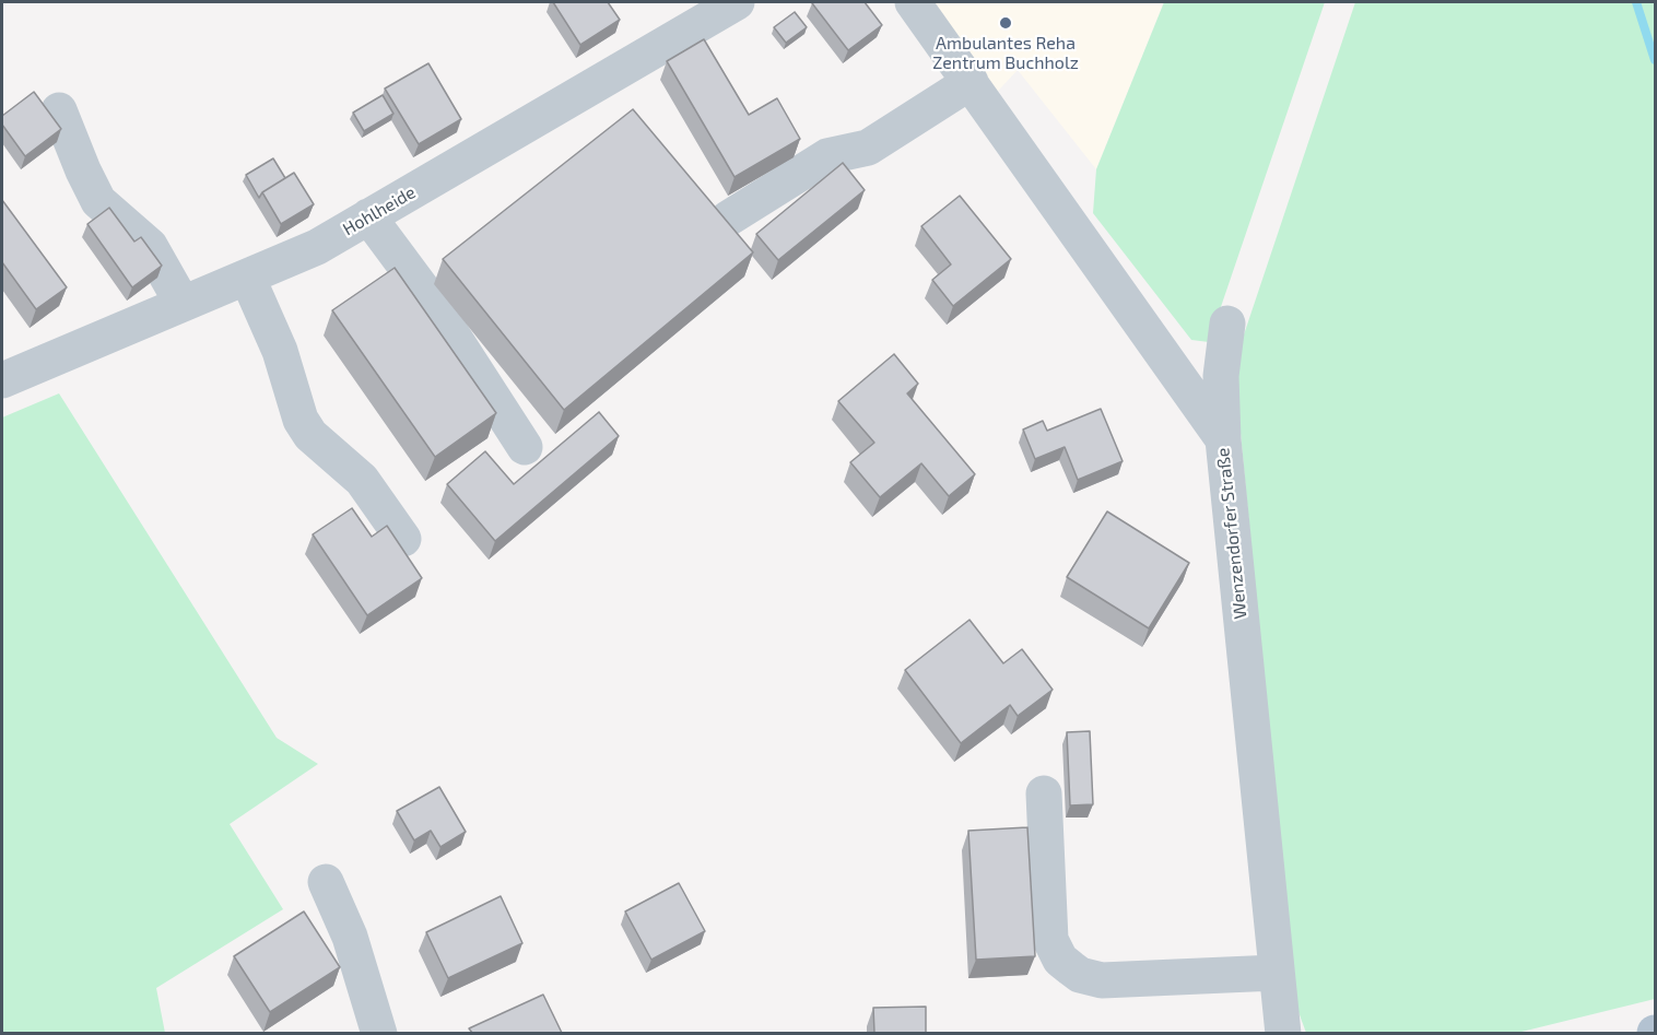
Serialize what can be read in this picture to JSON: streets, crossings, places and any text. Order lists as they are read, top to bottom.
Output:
{
  "streets": {
    "street": ["Hohlheide", "Wenzendorfer Straße"]
  },
  "places": ["Ambulantes Reha Zentrum Buchholz"]
}
